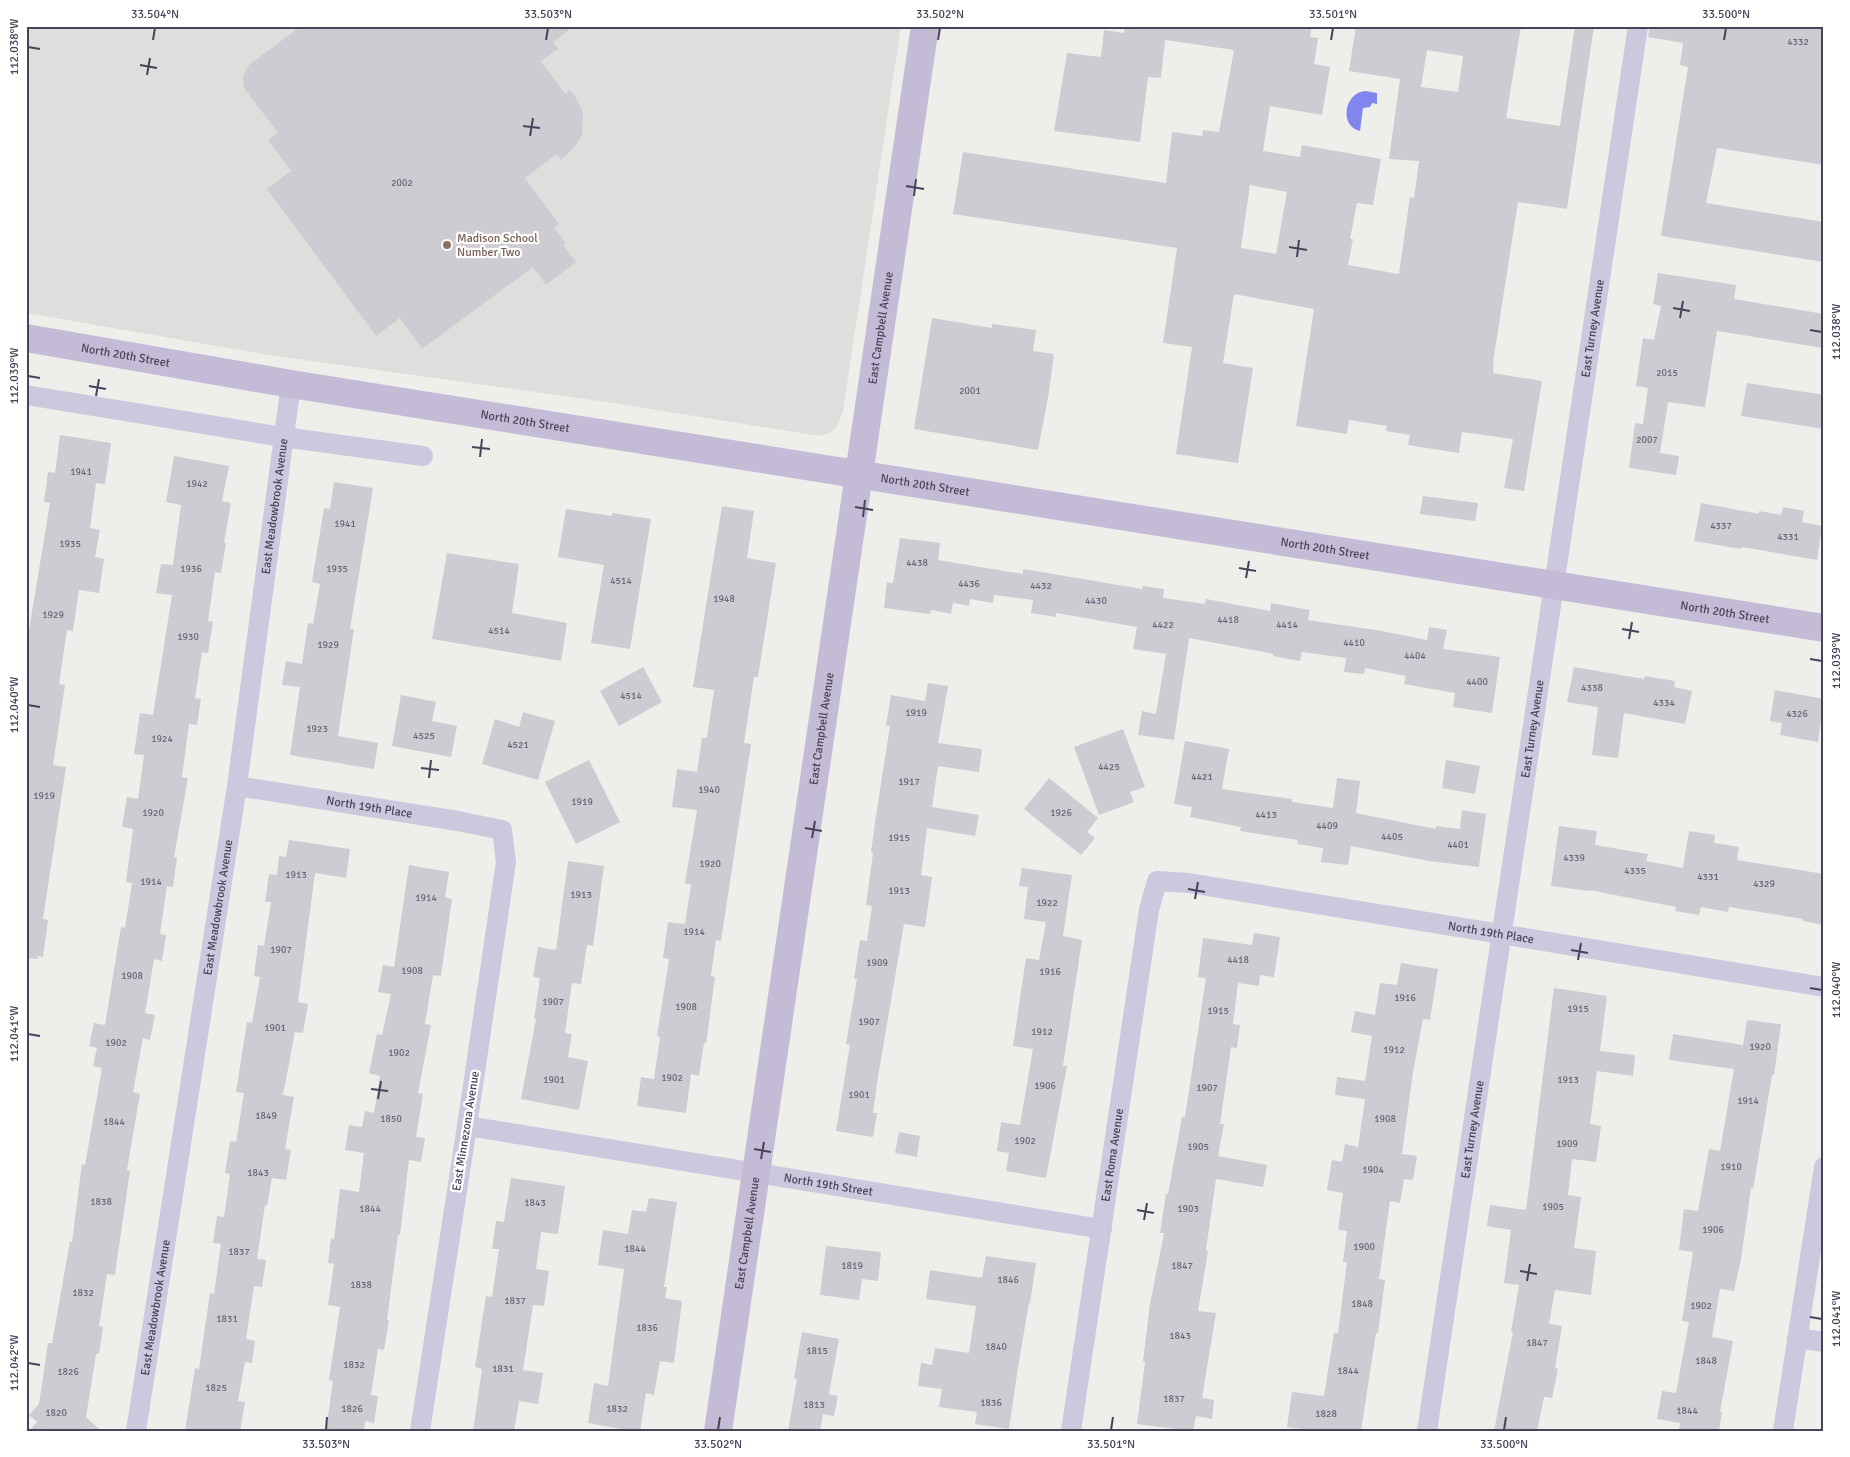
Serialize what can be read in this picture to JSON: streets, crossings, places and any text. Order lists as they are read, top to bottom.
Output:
{
  "streets": {
    "street": [
      "East Campbell Avenue",
      "East Turney Avenue",
      "North 20th Street",
      "East Meadowbrook Avenue",
      "North 19th Place",
      "East Minnezona Avenue",
      "East Roma Avenue",
      "North 19th Street"
    ]
  },
  "crossings": [
    ["East Campbell Avenue", "North 20th Street"],
    ["East Campbell Avenue", "North 19th Street"],
    ["East Turney Avenue", "North 20th Street"],
    ["East Turney Avenue", "North 19th Place"],
    ["North 20th Street", "East Meadowbrook Avenue"],
    ["East Meadowbrook Avenue", "North 19th Place"],
    ["North 19th Place", "East Minnezona Avenue"],
    ["North 19th Place", "East Roma Avenue"],
    ["East Minnezona Avenue", "North 19th Street"],
    ["East Roma Avenue", "North 19th Street"]
  ],
  "places": ["Madison School Number Two"],
  "house_numbers": [
    "4332",
    "2002",
    "2015",
    "2001",
    "2007",
    "1941",
    "1942",
    "1941",
    "4337",
    "4331",
    "1935",
    "4438",
    "1936",
    "1935",
    "4514",
    "4436",
    "4432",
    "1948",
    "4430",
    "1929",
    "4418",
    "4422",
    "4414",
    "4514",
    "1930",
    "4410",
    "1929",
    "4404",
    "4400",
    "4338",
    "4514",
    "4334",
    "1919",
    "4326",
    "1923",
    "4525",
    "1924",
    "4521",
    "4425",
    "4421",
    "1917",
    "1940",
    "1919",
    "1919",
    "1920",
    "1926",
    "4413",
    "4409",
    "4405",
    "1915",
    "4401",
    "4339",
    "1920",
    "4335",
    "1913",
    "4331",
    "1914",
    "4329",
    "1913",
    "1913",
    "1914",
    "1922",
    "1914",
    "1907",
    "4418",
    "1909",
    "1908",
    "1916",
    "1908",
    "1916",
    "1907",
    "1908",
    "1915",
    "1915",
    "1907",
    "1901",
    "1912",
    "1902",
    "1920",
    "1912",
    "1902",
    "1902",
    "1901",
    "1913",
    "1906",
    "1907",
    "1901",
    "1914",
    "1849",
    "1850",
    "1908",
    "1844",
    "1902",
    "1909",
    "1905",
    "1910",
    "1904",
    "1843",
    "1838",
    "1843",
    "1905",
    "1844",
    "1903",
    "1906",
    "1900",
    "1844",
    "1837",
    "1819",
    "1847",
    "1846",
    "1838",
    "1832",
    "1837",
    "1848",
    "1902",
    "1831",
    "1836",
    "1843",
    "1847",
    "1840",
    "1815",
    "1848",
    "1832",
    "1831",
    "1844",
    "1826",
    "1825",
    "1837",
    "1836",
    "1813",
    "1826",
    "1832",
    "1844",
    "1820",
    "1828"
  ],
  "coordinates": [
    "33.504°N",
    "33.503°N",
    "33.502°N",
    "33.501°N",
    "33.500°N",
    "112.038°W",
    "112.039°W",
    "112.040°W",
    "112.041°W",
    "112.042°W"
  ]
}
